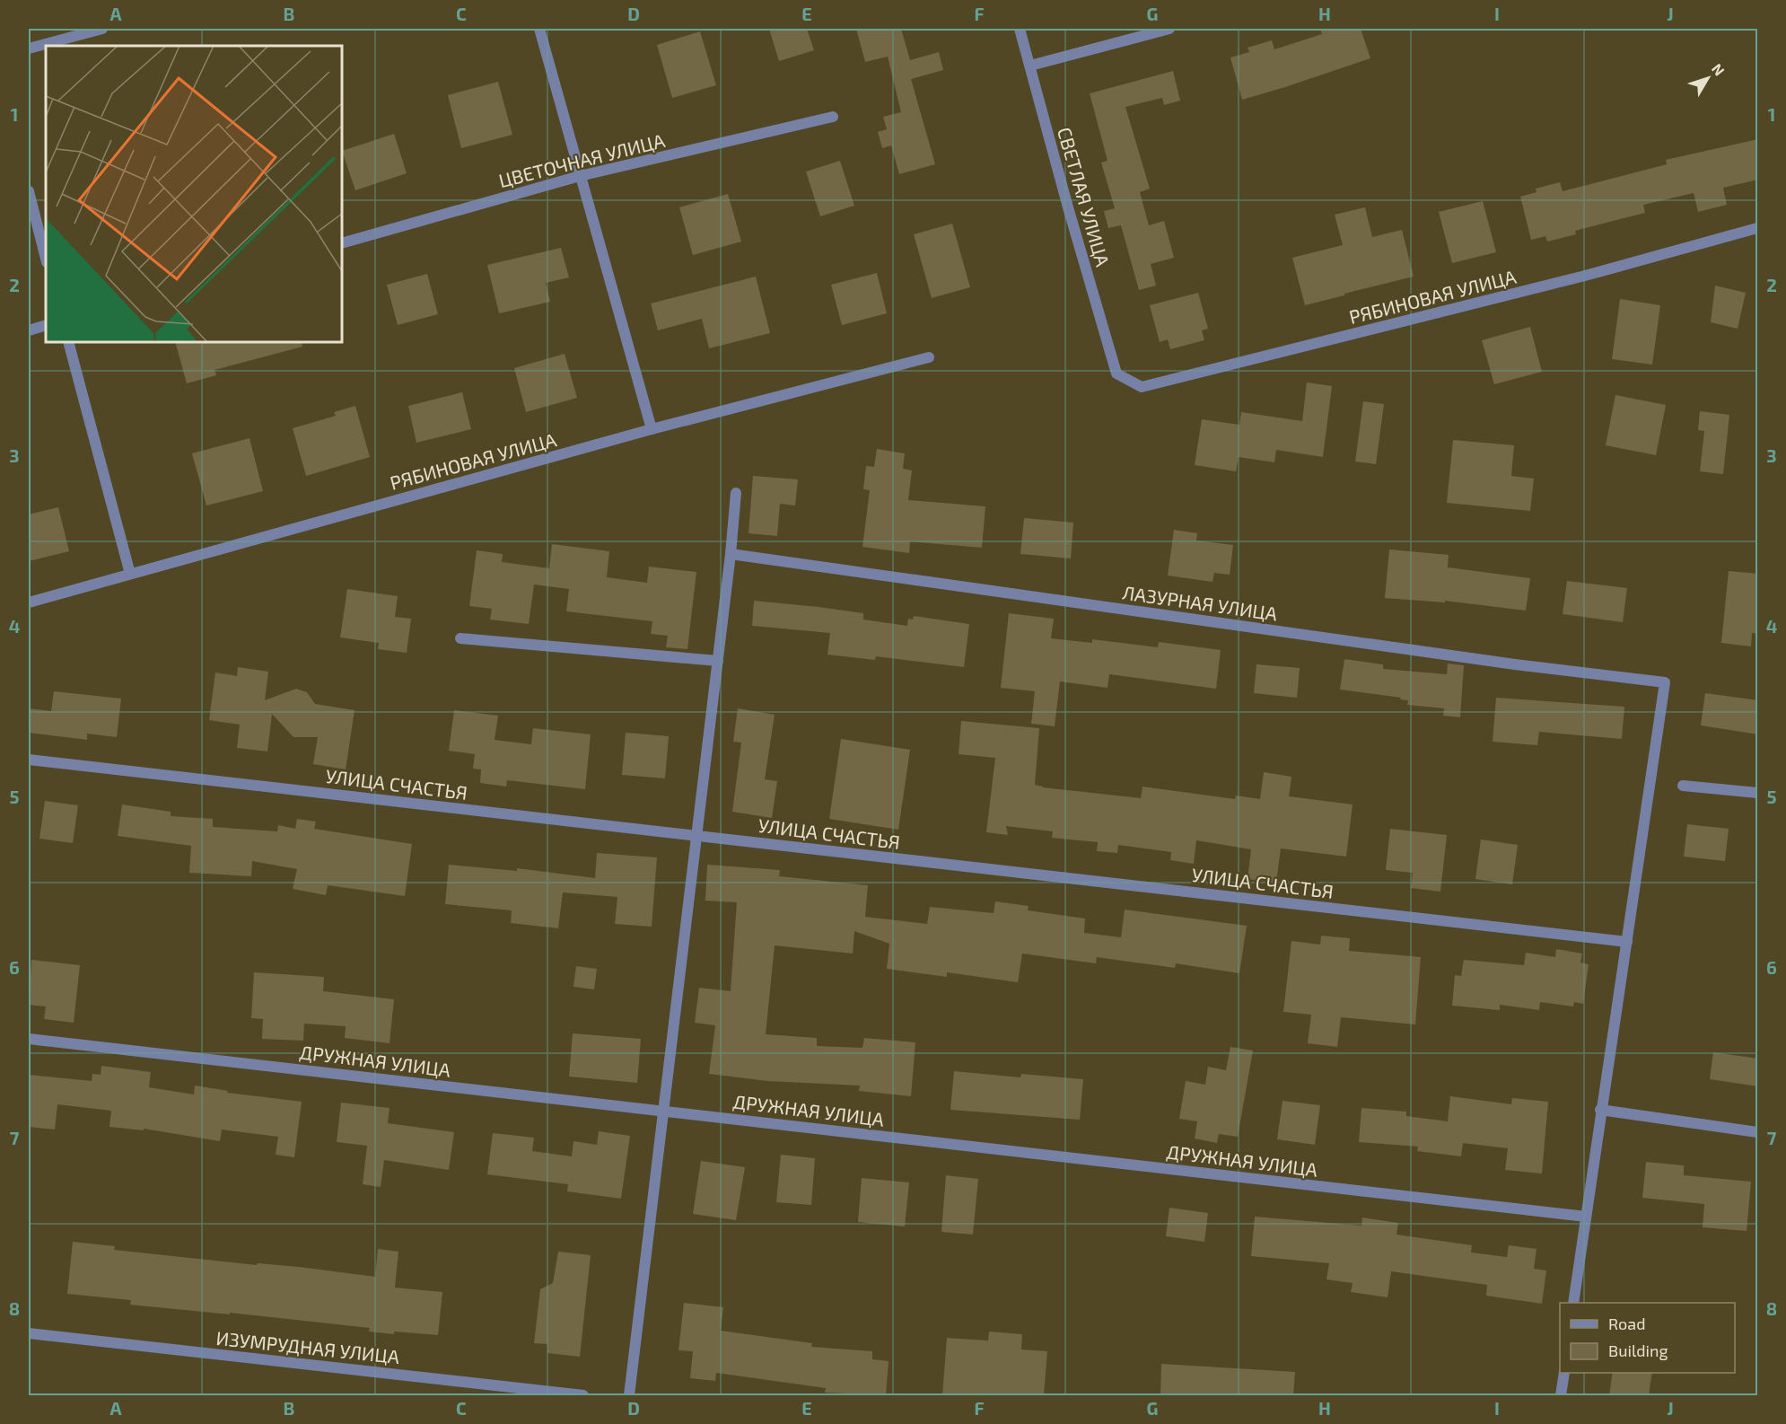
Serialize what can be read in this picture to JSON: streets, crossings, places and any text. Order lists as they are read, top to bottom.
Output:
{
  "streets": {
    "street": [
      "ЦВЕТОЧНАЯ УЛИЦА",
      "СВЕТЛАЯ УЛИЦА",
      "РЯБИНОВАЯ УЛИЦА",
      "ЛАЗУРНАЯ УЛИЦА",
      "УЛИЦА СЧАСТЬЯ",
      "ДРУЖНАЯ УЛИЦА",
      "ИЗУМРУДНАЯ УЛИЦА"
    ]
  },
  "crossings": [
    ["СВЕТЛАЯ УЛИЦА", "РЯБИНОВАЯ УЛИЦА"],
    ["ЛАЗУРНАЯ УЛИЦА", "УЛИЦА СЧАСТЬЯ"]
  ],
  "legend": ["Road", "Building"],
  "north": "top right",
  "grid": {
    "columns": [
      "A",
      "B",
      "C",
      "D",
      "E",
      "F",
      "G",
      "H",
      "I",
      "J"
    ],
    "rows": [
      "1",
      "2",
      "3",
      "4",
      "5",
      "6",
      "7",
      "8"
    ]
  }
}
